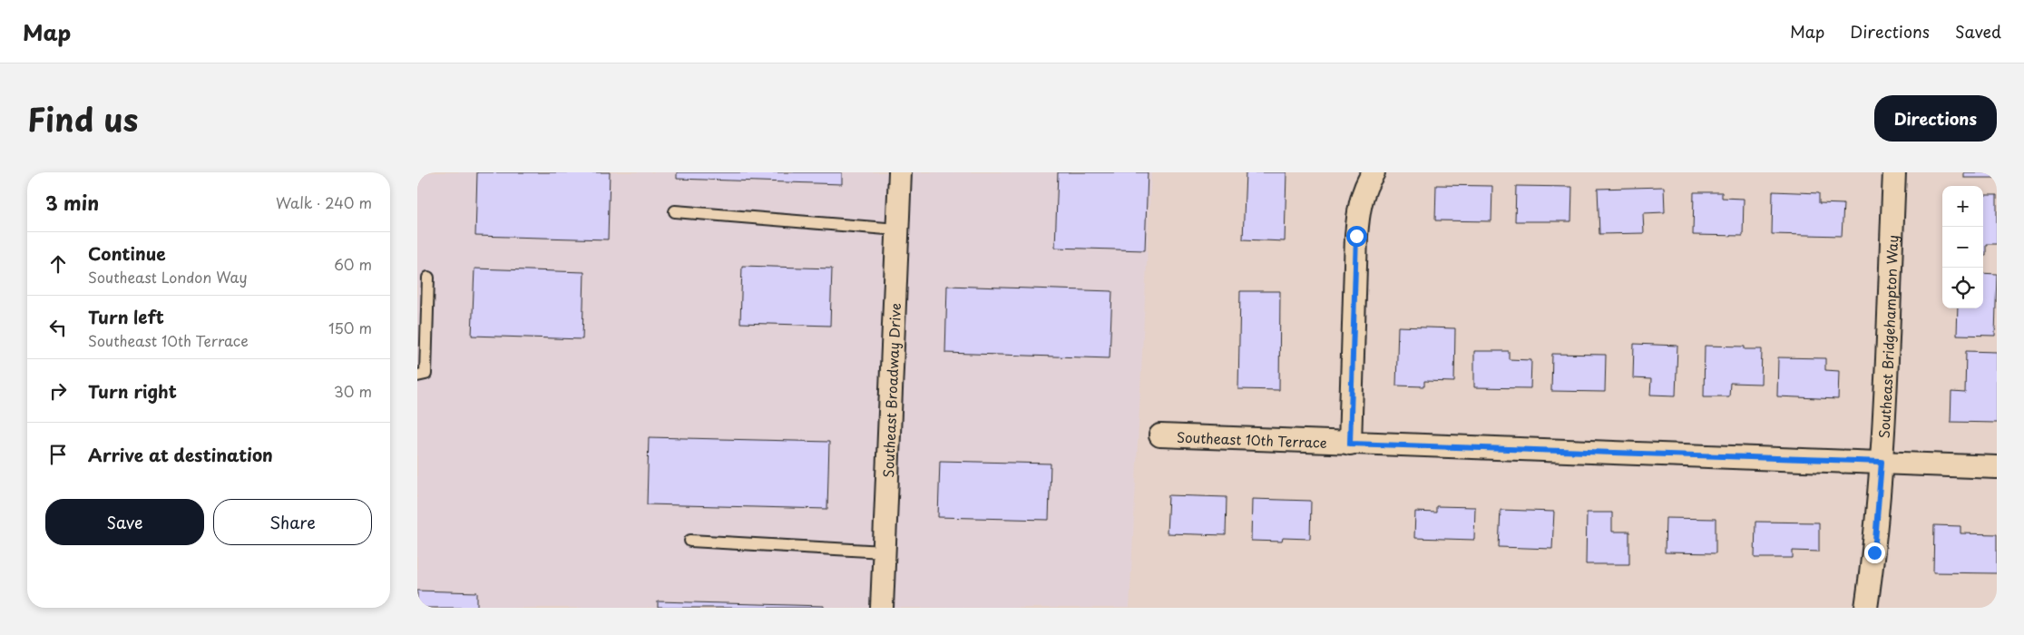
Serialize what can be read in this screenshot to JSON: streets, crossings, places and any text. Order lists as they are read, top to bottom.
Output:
{
  "streets": {
    "street": ["Southeast Bridgehampton Way", "Southeast Broadway Drive", "Southeast 10th Terrace"]
  },
  "crossings": [
    ["Southeast Bridgehampton Way", "Southeast 10th Terrace"]
  ],
  "page": {
    "header": "Map",
    "nav": ["Map", "Directions", "Saved"],
    "title": "Find us",
    "buttons": [
      "Directions",
      ["Save", "Share"]
    ],
    "heading": ["3 min", "Walk · 240 m"],
    "map_buttons": ["+", "−"],
    "list": [
      ["Continue", "Southeast London Way", "60 m"],
      ["Turn left", "Southeast 10th Terrace", "150 m"],
      ["Turn right", "30 m"],
      "Arrive at destination"
    ]
  }
}
